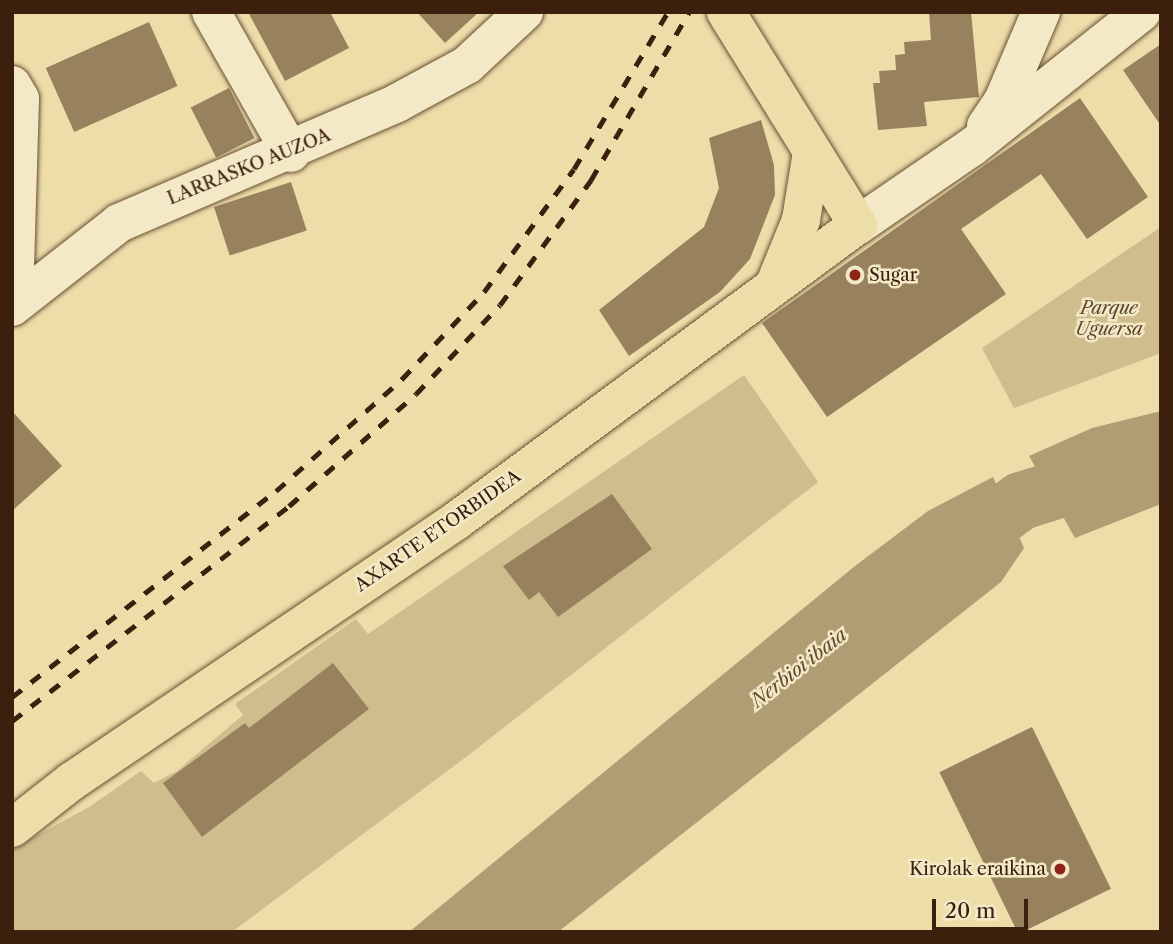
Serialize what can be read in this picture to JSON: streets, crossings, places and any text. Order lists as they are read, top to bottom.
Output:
{
  "streets": {
    "main road": ["AXARTE ETORBIDEA"],
    "street": ["LARRASKO AUZOA"]
  },
  "water": ["Nerbioi ibaia"],
  "parks": ["Parque Uguersa"],
  "places": ["Sugar", "Kirolak eraikina"],
  "scale_bar": "20 m"
}
